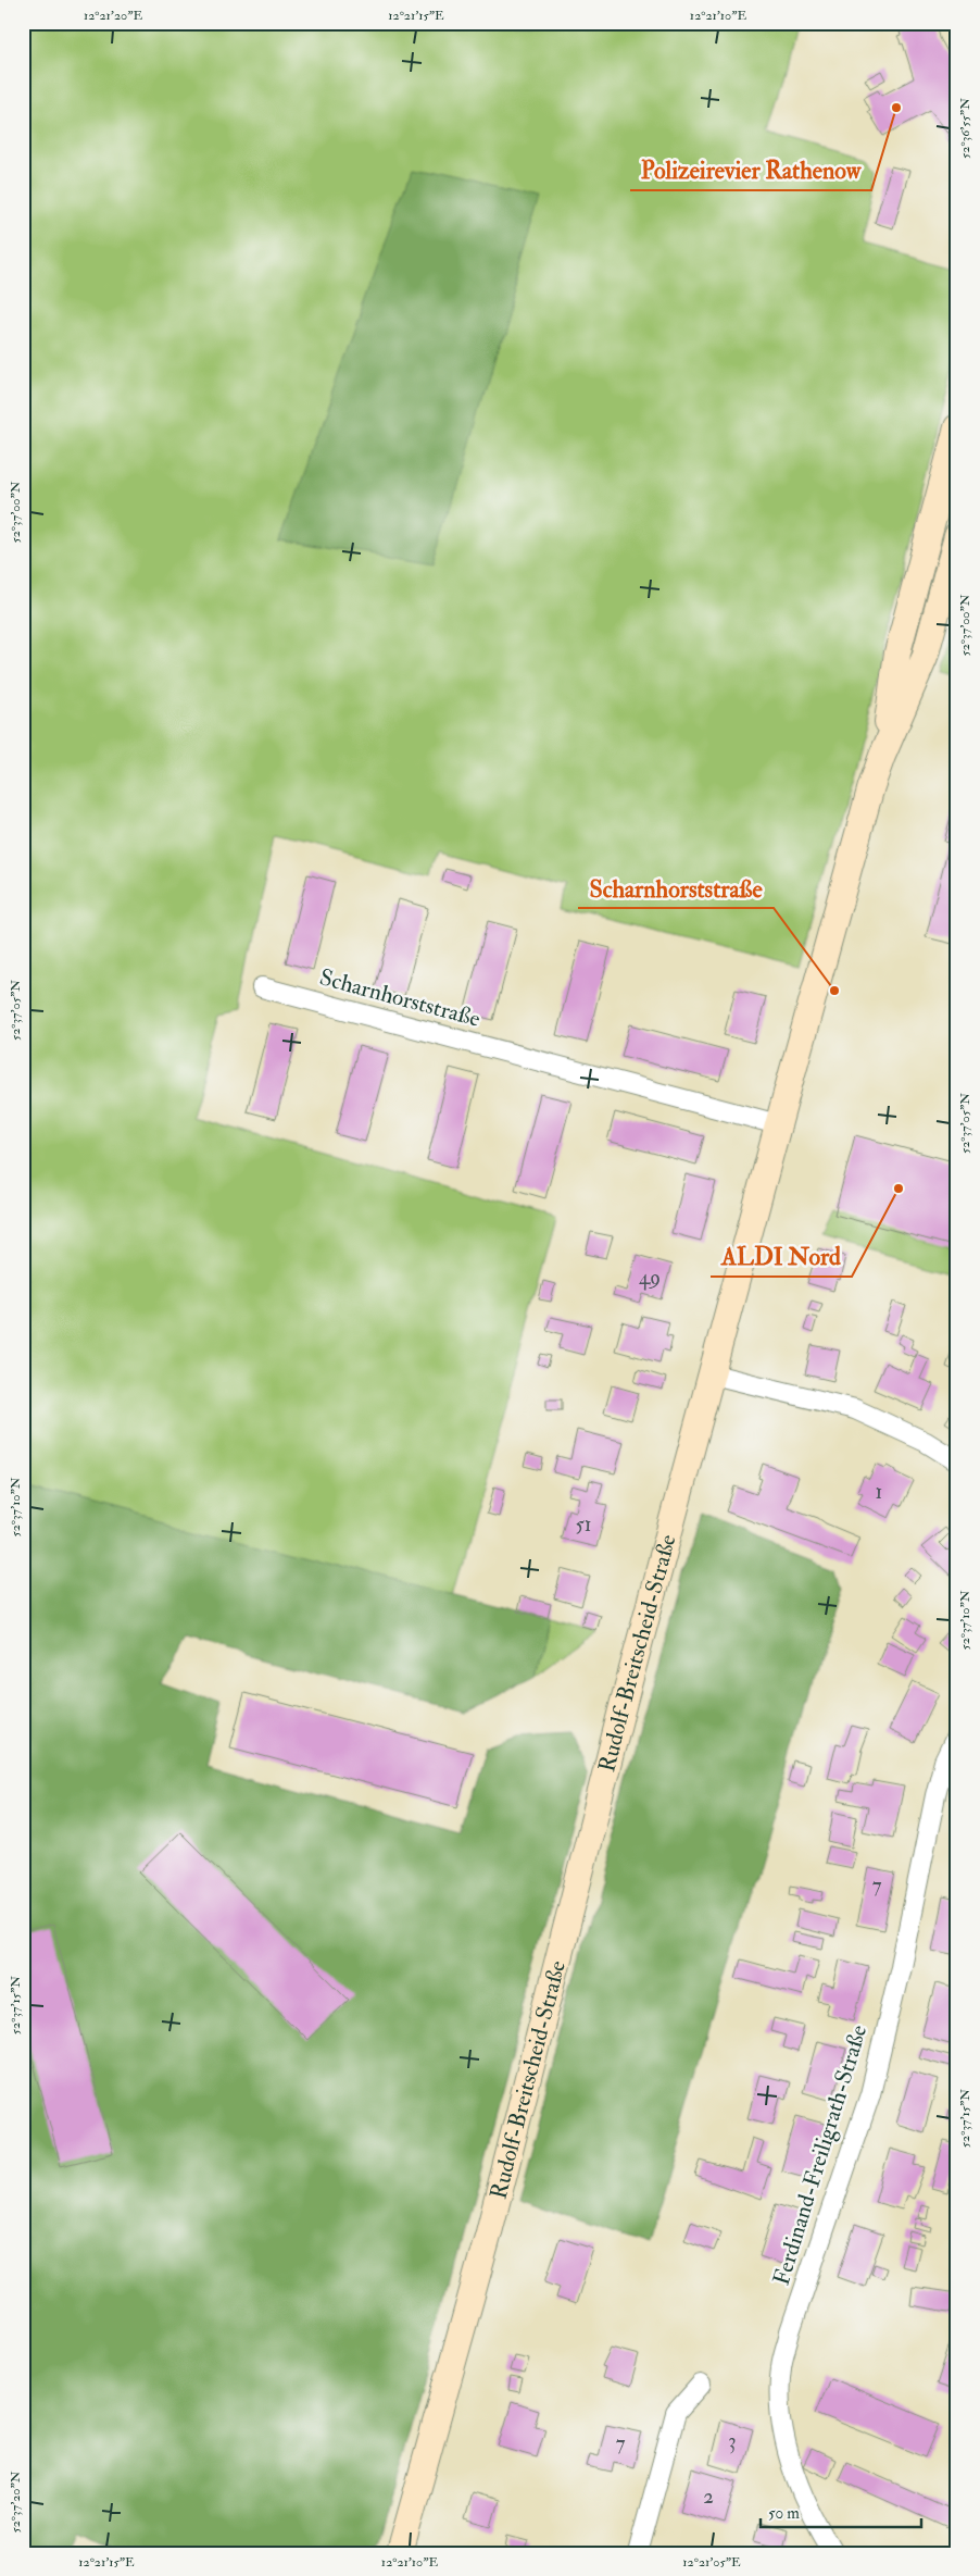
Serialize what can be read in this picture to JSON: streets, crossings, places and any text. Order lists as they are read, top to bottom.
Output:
{
  "streets": {
    "street": ["Scharnhorststraße", "Rudolf-Breitscheid-Straße", "Ferdinand-Freiligrath-Straße"]
  },
  "crossings": [
    ["Scharnhorststraße", "Rudolf-Breitscheid-Straße"]
  ],
  "places": ["Polizeirevier Rathenow", "Scharnhorststraße", "ALDI Nord"],
  "house_numbers": [
    "49",
    "1",
    "51",
    "7",
    "3",
    "7",
    "2"
  ],
  "scale_bar": "50 m",
  "coordinates": [
    "12°21'20\"E",
    "12°21'15\"E",
    "12°21'10\"E",
    "52°36'55\"N",
    "52°37'00\"N",
    "52°37'05\"N",
    "52°37'10\"N",
    "52°37'15\"N",
    "52°37'20\"N",
    "12°21'05\"E"
  ]
}
